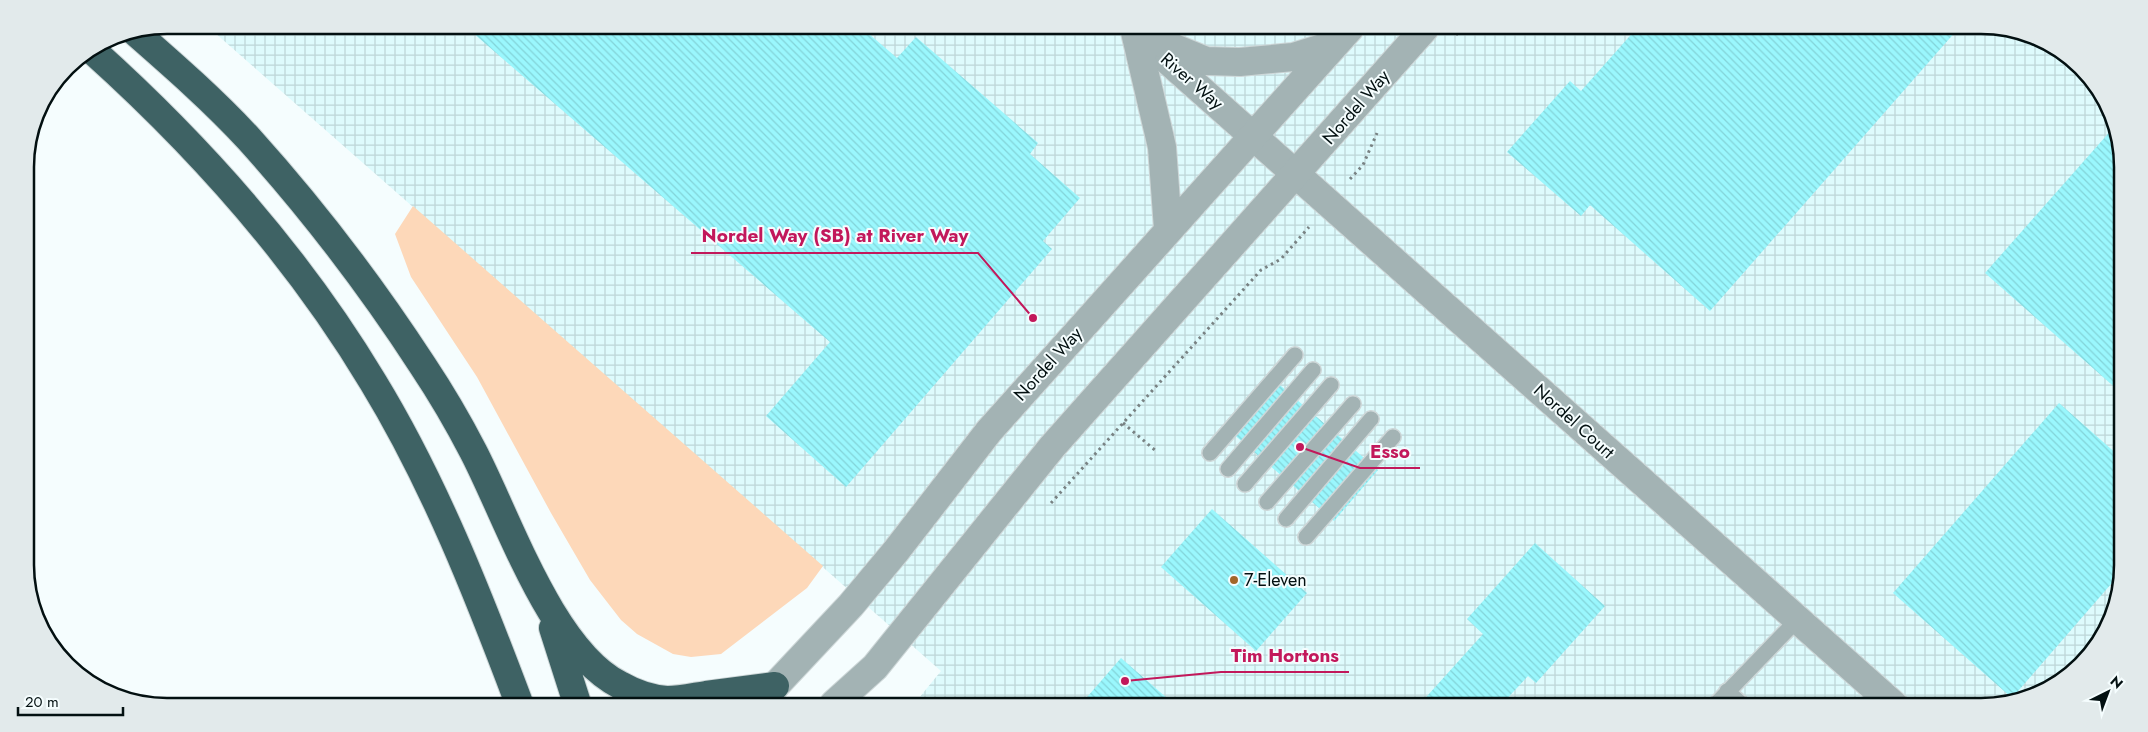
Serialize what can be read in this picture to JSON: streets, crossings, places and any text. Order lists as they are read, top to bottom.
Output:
{
  "streets": {
    "street": ["River Way", "Nordel Way", "Nordel Court"]
  },
  "crossings": [
    ["River Way", "Nordel Way"],
    ["River Way", "Nordel Court"],
    ["Nordel Way", "Nordel Court"]
  ],
  "places": [
    "Nordel Way (SB) at River Way",
    "Esso",
    "7-Eleven",
    "Tim Hortons"
  ],
  "scale_bar": "20 m",
  "north": "top right"
}
